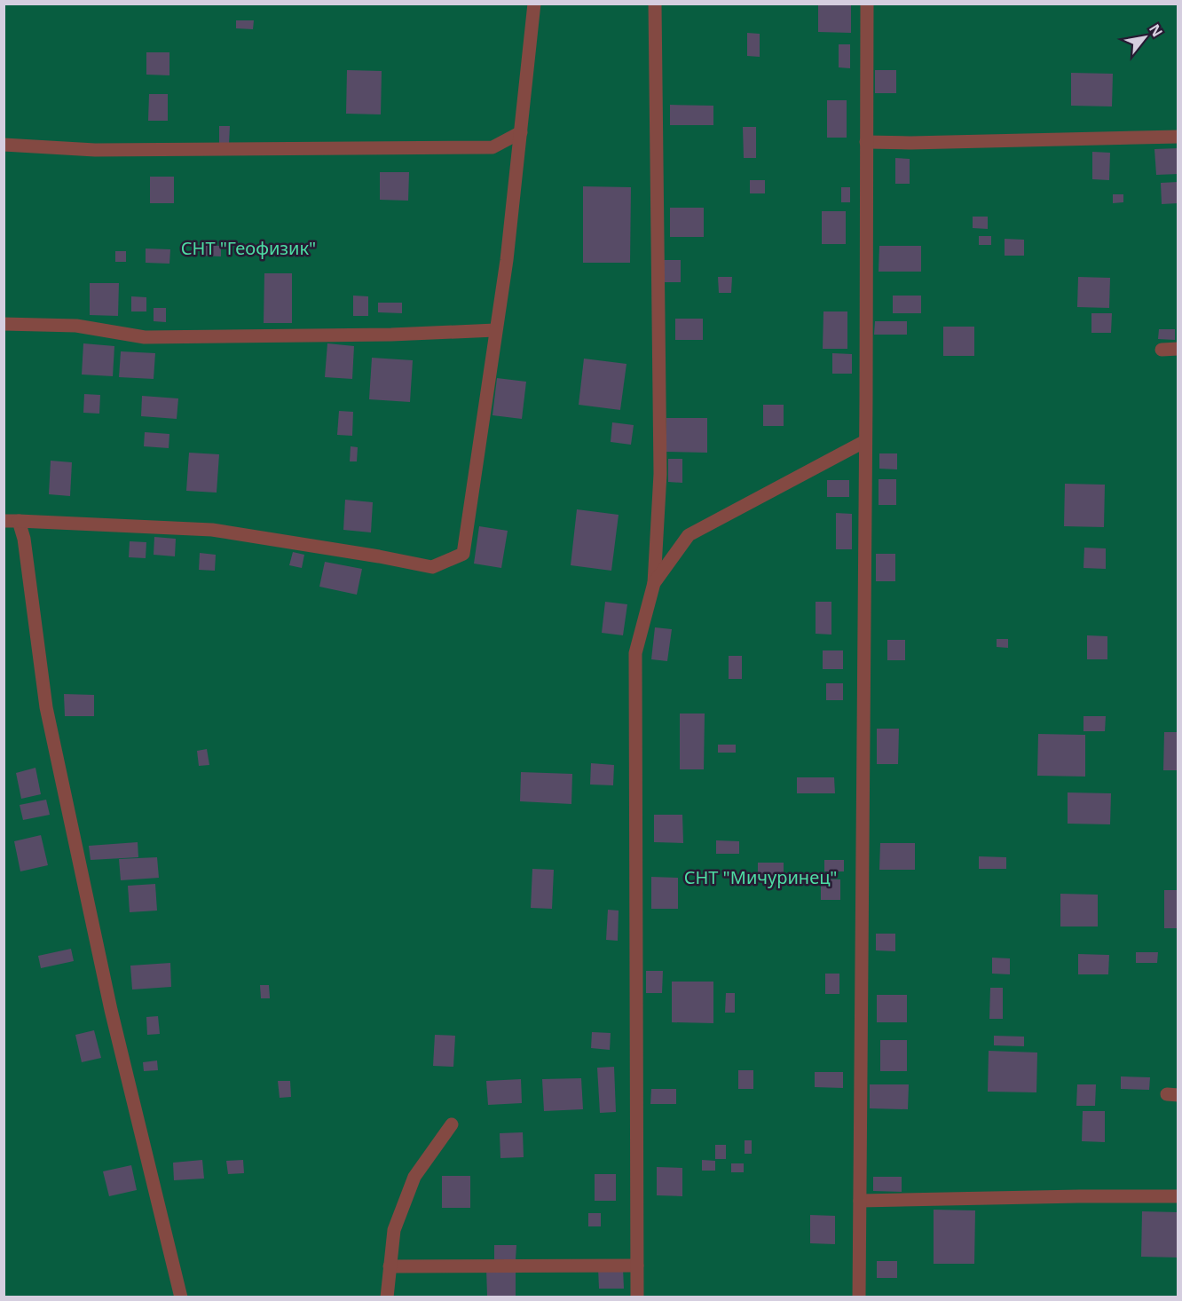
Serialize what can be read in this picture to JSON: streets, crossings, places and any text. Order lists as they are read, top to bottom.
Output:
{
  "parks": ["СНТ \"Геофизик\"", "СНТ \"Мичуринец\""],
  "north": "top right"
}
